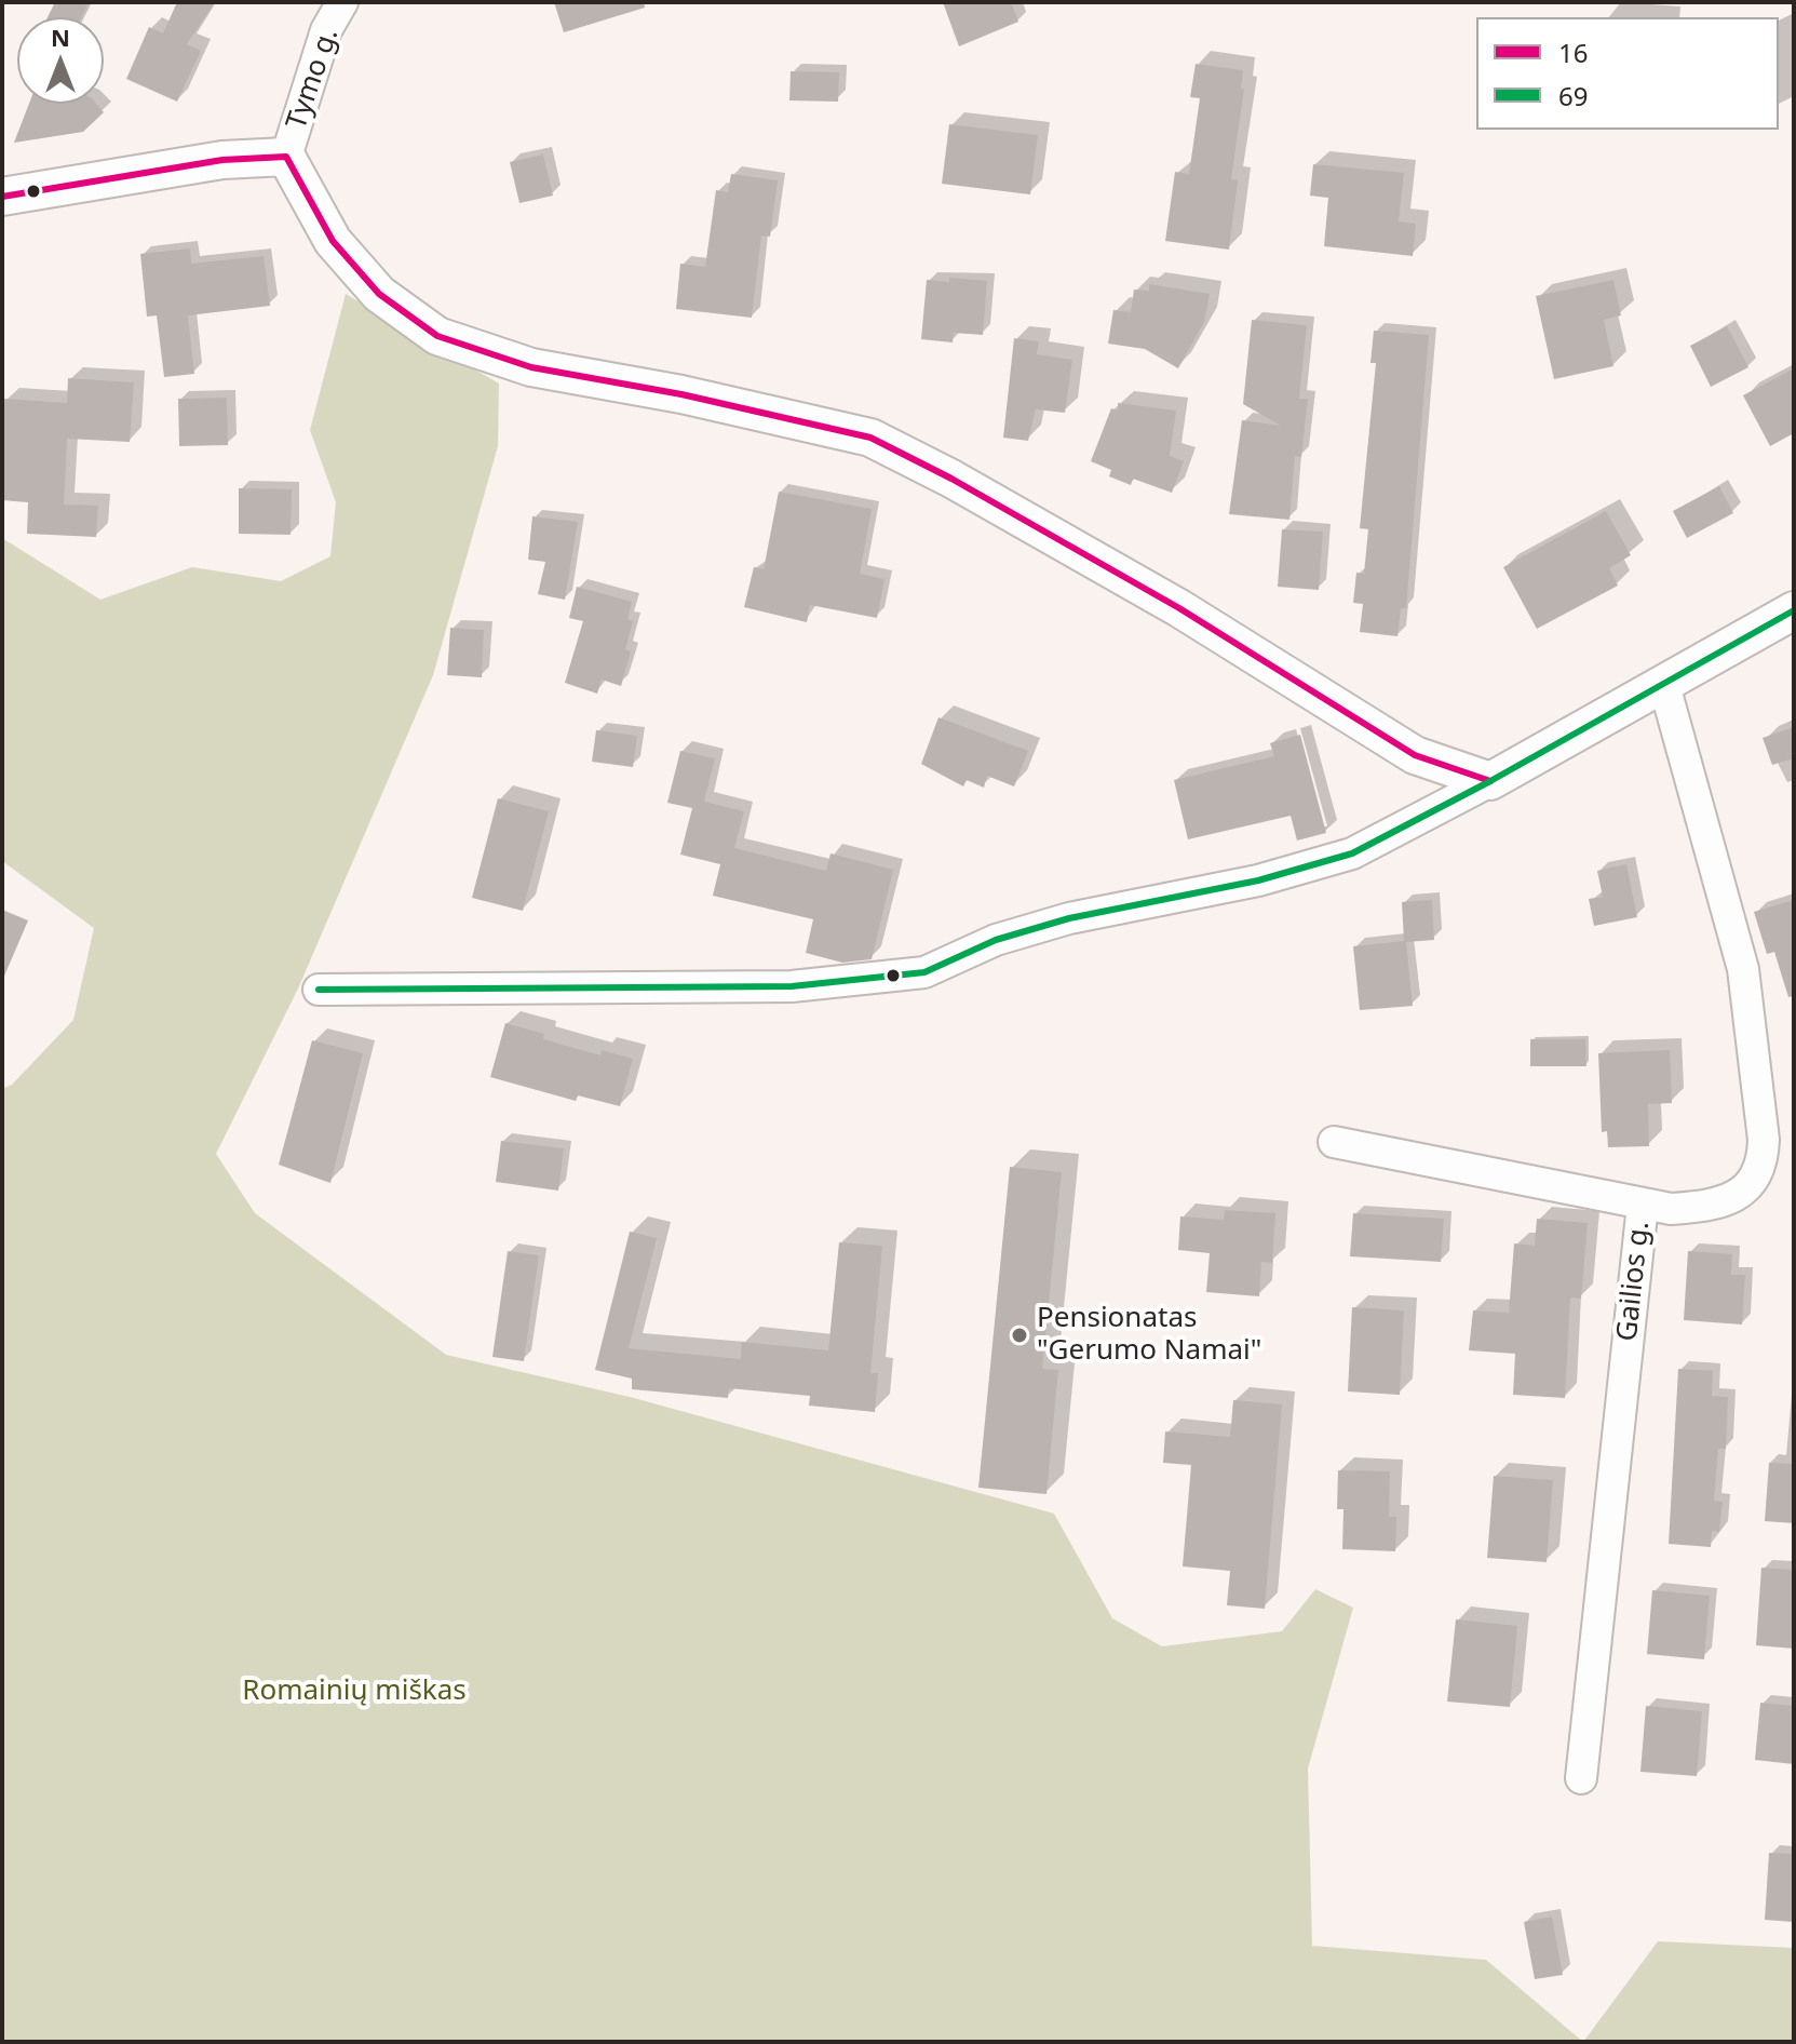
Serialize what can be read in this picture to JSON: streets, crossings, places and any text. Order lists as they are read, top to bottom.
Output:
{
  "streets": {
    "street": ["Tymo g.", "Gailios g."]
  },
  "parks": ["Romainių miškas"],
  "places": ["Pensionatas \"Gerumo Namai\""],
  "lines": ["transit line 16", "transit line 69"],
  "legend": ["16", "69"],
  "north": "top"
}
